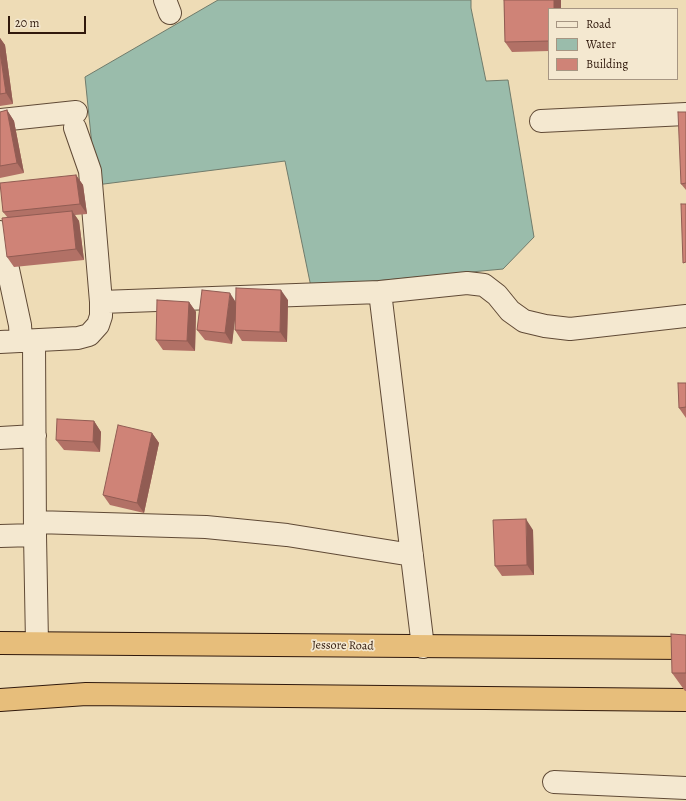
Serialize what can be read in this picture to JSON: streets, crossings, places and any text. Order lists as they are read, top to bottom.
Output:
{
  "streets": {
    "highway": ["Jessore Road"]
  },
  "legend": ["Road", "Water", "Building"],
  "scale_bar": "20 m"
}
